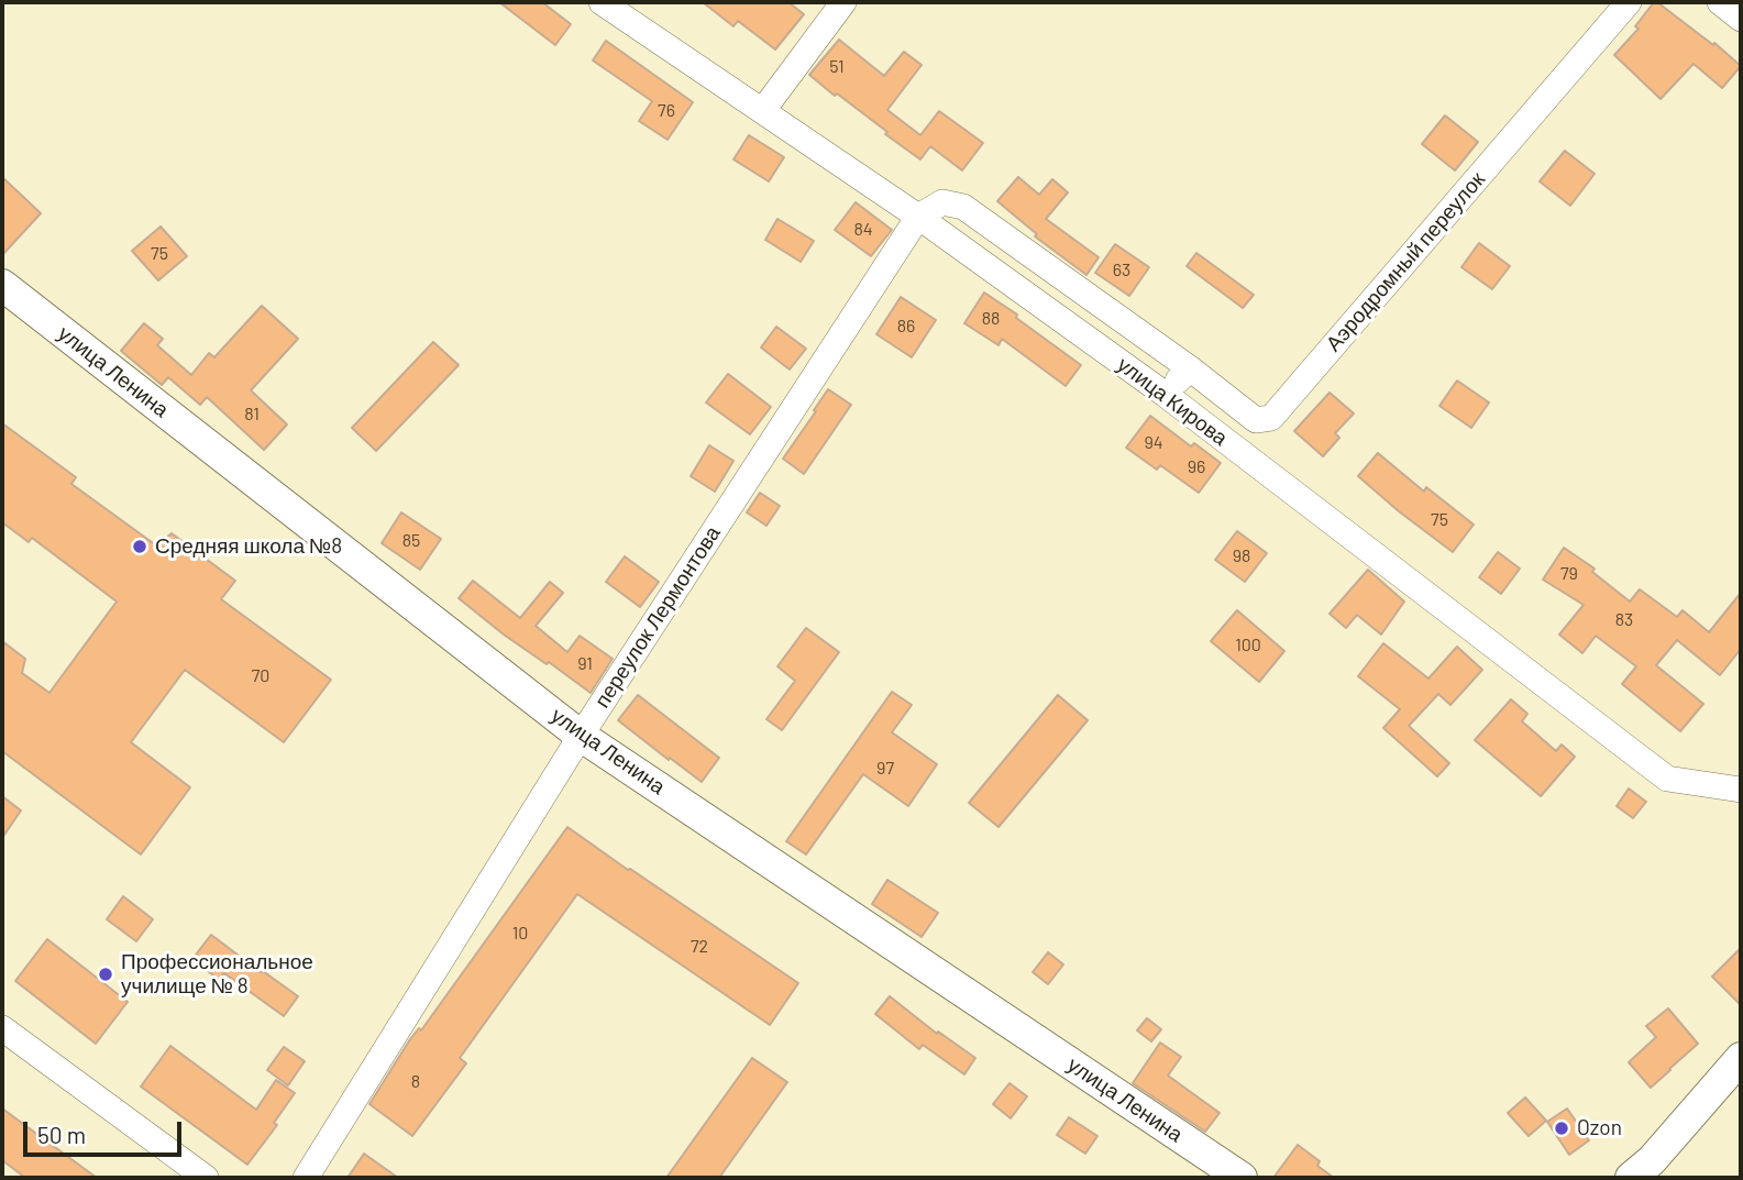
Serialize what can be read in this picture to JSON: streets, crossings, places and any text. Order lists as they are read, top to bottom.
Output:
{
  "streets": {
    "street": [
      "Аэродромный переулок",
      "улица Ленина",
      "улица Кирова",
      "переулок Лермонтова"
    ]
  },
  "crossings": [
    ["Аэродромный переулок", "улица Кирова"],
    ["Аэродромный переулок", "переулок Лермонтова"],
    ["улица Ленина", "переулок Лермонтова"],
    ["улица Кирова", "переулок Лермонтова"]
  ],
  "places": ["Средняя школа №8", "Профессиональное училище № 8", "Ozon"],
  "house_numbers": [
    "51",
    "76",
    "84",
    "75",
    "63",
    "88",
    "86",
    "81",
    "94",
    "96",
    "75",
    "85",
    "98",
    "79",
    "83",
    "100",
    "91",
    "70",
    "97",
    "10",
    "72",
    "8"
  ],
  "scale_bar": "50 m"
}
